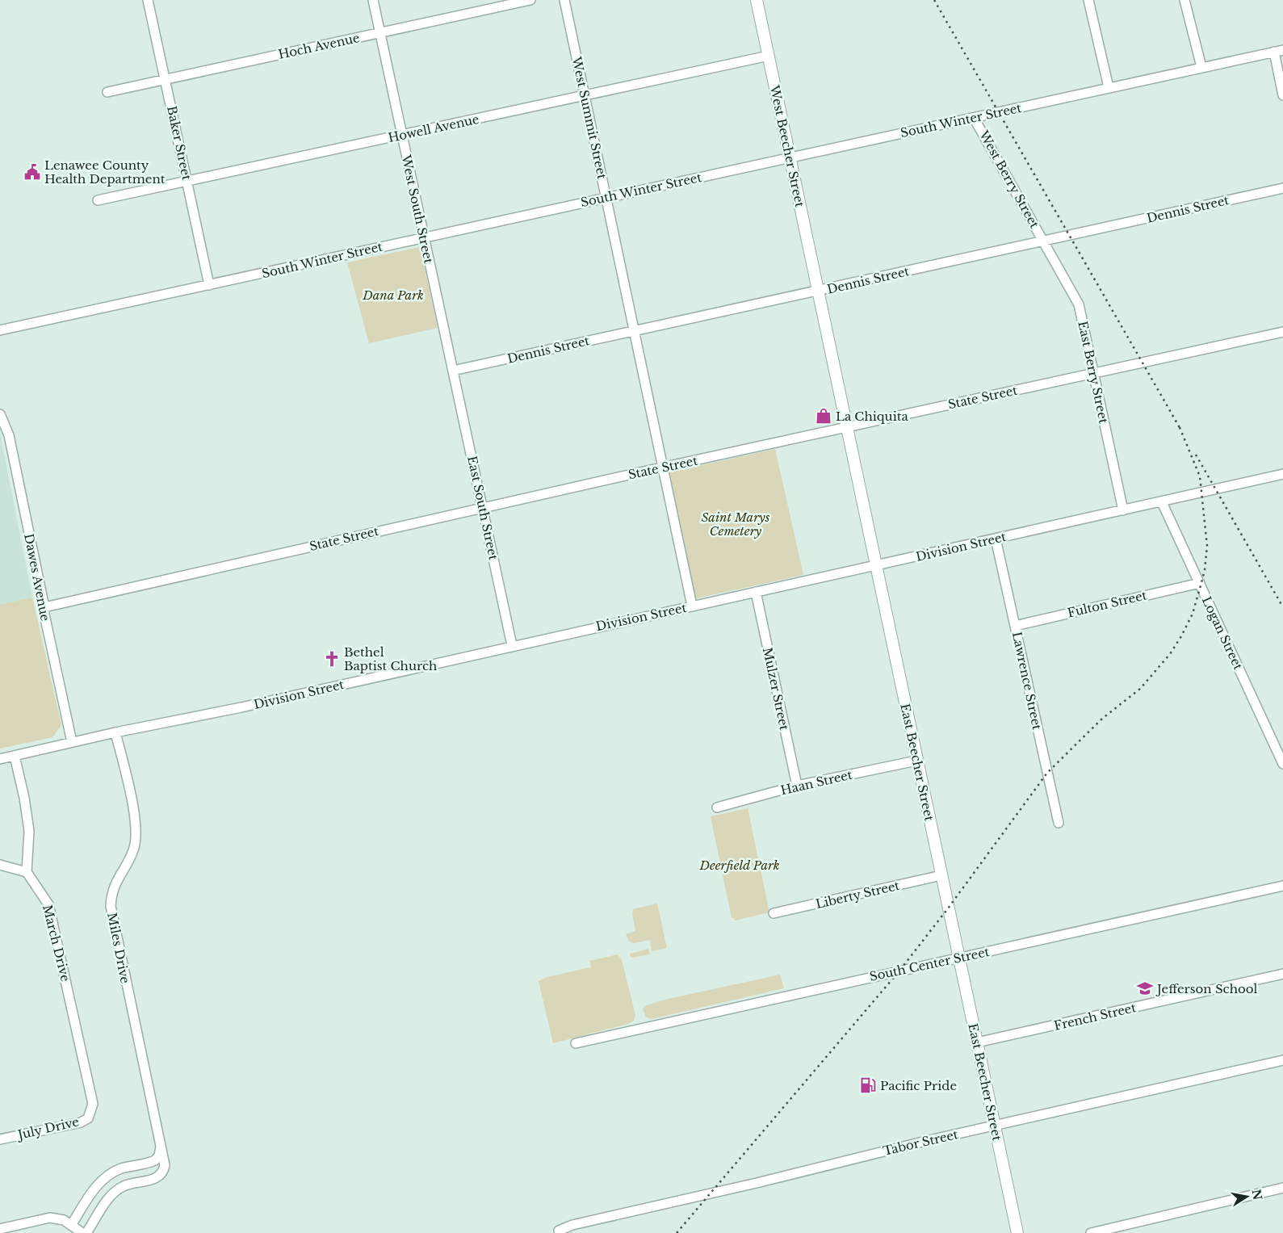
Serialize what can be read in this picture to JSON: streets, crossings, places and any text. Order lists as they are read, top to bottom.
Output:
{
  "streets": {
    "main road": ["West Beecher Street", "East Beecher Street"],
    "street": [
      "Hoch Avenue",
      "West Summit Street",
      "South Winter Street",
      "Howell Avenue",
      "Baker Street",
      "West Berry Street",
      "West South Street",
      "Dennis Street",
      "East Berry Street",
      "State Street",
      "East South Street",
      "Division Street",
      "Dawes Avenue",
      "Fulton Street",
      "Logan Street",
      "Lawrence Street",
      "Mulzer Street",
      "Haan Street",
      "Liberty Street",
      "March Drive",
      "Miles Drive",
      "South Center Street",
      "French Street",
      "July Drive",
      "Tabor Street"
    ]
  },
  "crossings": [
    ["Hoch Avenue", "Baker Street"],
    ["Hoch Avenue", "West South Street"],
    ["West Summit Street", "South Winter Street"],
    ["West Summit Street", "Howell Avenue"],
    ["West Summit Street", "Dennis Street"],
    ["West Summit Street", "State Street"],
    ["West Summit Street", "Division Street"],
    ["South Winter Street", "Baker Street"],
    ["South Winter Street", "West Beecher Street"],
    ["South Winter Street", "West Berry Street"],
    ["South Winter Street", "West South Street"],
    ["Howell Avenue", "Baker Street"],
    ["Howell Avenue", "West Beecher Street"],
    ["Howell Avenue", "West South Street"],
    ["West Beecher Street", "Dennis Street"],
    ["West Beecher Street", "East Beecher Street"],
    ["West Berry Street", "Dennis Street"],
    ["West Berry Street", "East Berry Street"],
    ["West South Street", "Dennis Street"],
    ["West South Street", "East South Street"],
    ["Dennis Street", "East Berry Street"],
    ["Dennis Street", "East South Street"],
    ["Dennis Street", "East Beecher Street"],
    ["East Berry Street", "State Street"],
    ["East Berry Street", "Division Street"],
    ["State Street", "East South Street"],
    ["State Street", "Dawes Avenue"],
    ["State Street", "East Beecher Street"],
    ["East South Street", "Division Street"],
    ["Division Street", "Dawes Avenue"],
    ["Division Street", "Logan Street"],
    ["Division Street", "Lawrence Street"],
    ["Division Street", "Mulzer Street"],
    ["Division Street", "East Beecher Street"],
    ["Division Street", "Miles Drive"],
    ["Fulton Street", "Logan Street"],
    ["Fulton Street", "Lawrence Street"],
    ["Mulzer Street", "Haan Street"],
    ["East Beecher Street", "Haan Street"],
    ["East Beecher Street", "Liberty Street"],
    ["East Beecher Street", "South Center Street"],
    ["East Beecher Street", "French Street"],
    ["East Beecher Street", "Tabor Street"],
    ["March Drive", "July Drive"]
  ],
  "parks": ["Dana Park", "Saint Marys Cemetery", "Deerfield Park"],
  "places": {
    "public building": ["Lenawee County Health Department"],
    "shop": ["La Chiquita"],
    "church": ["Bethel Baptist Church"],
    "school or university": ["Jefferson School"],
    "fuel station": ["Pacific Pride"]
  },
  "north": "right"
}
